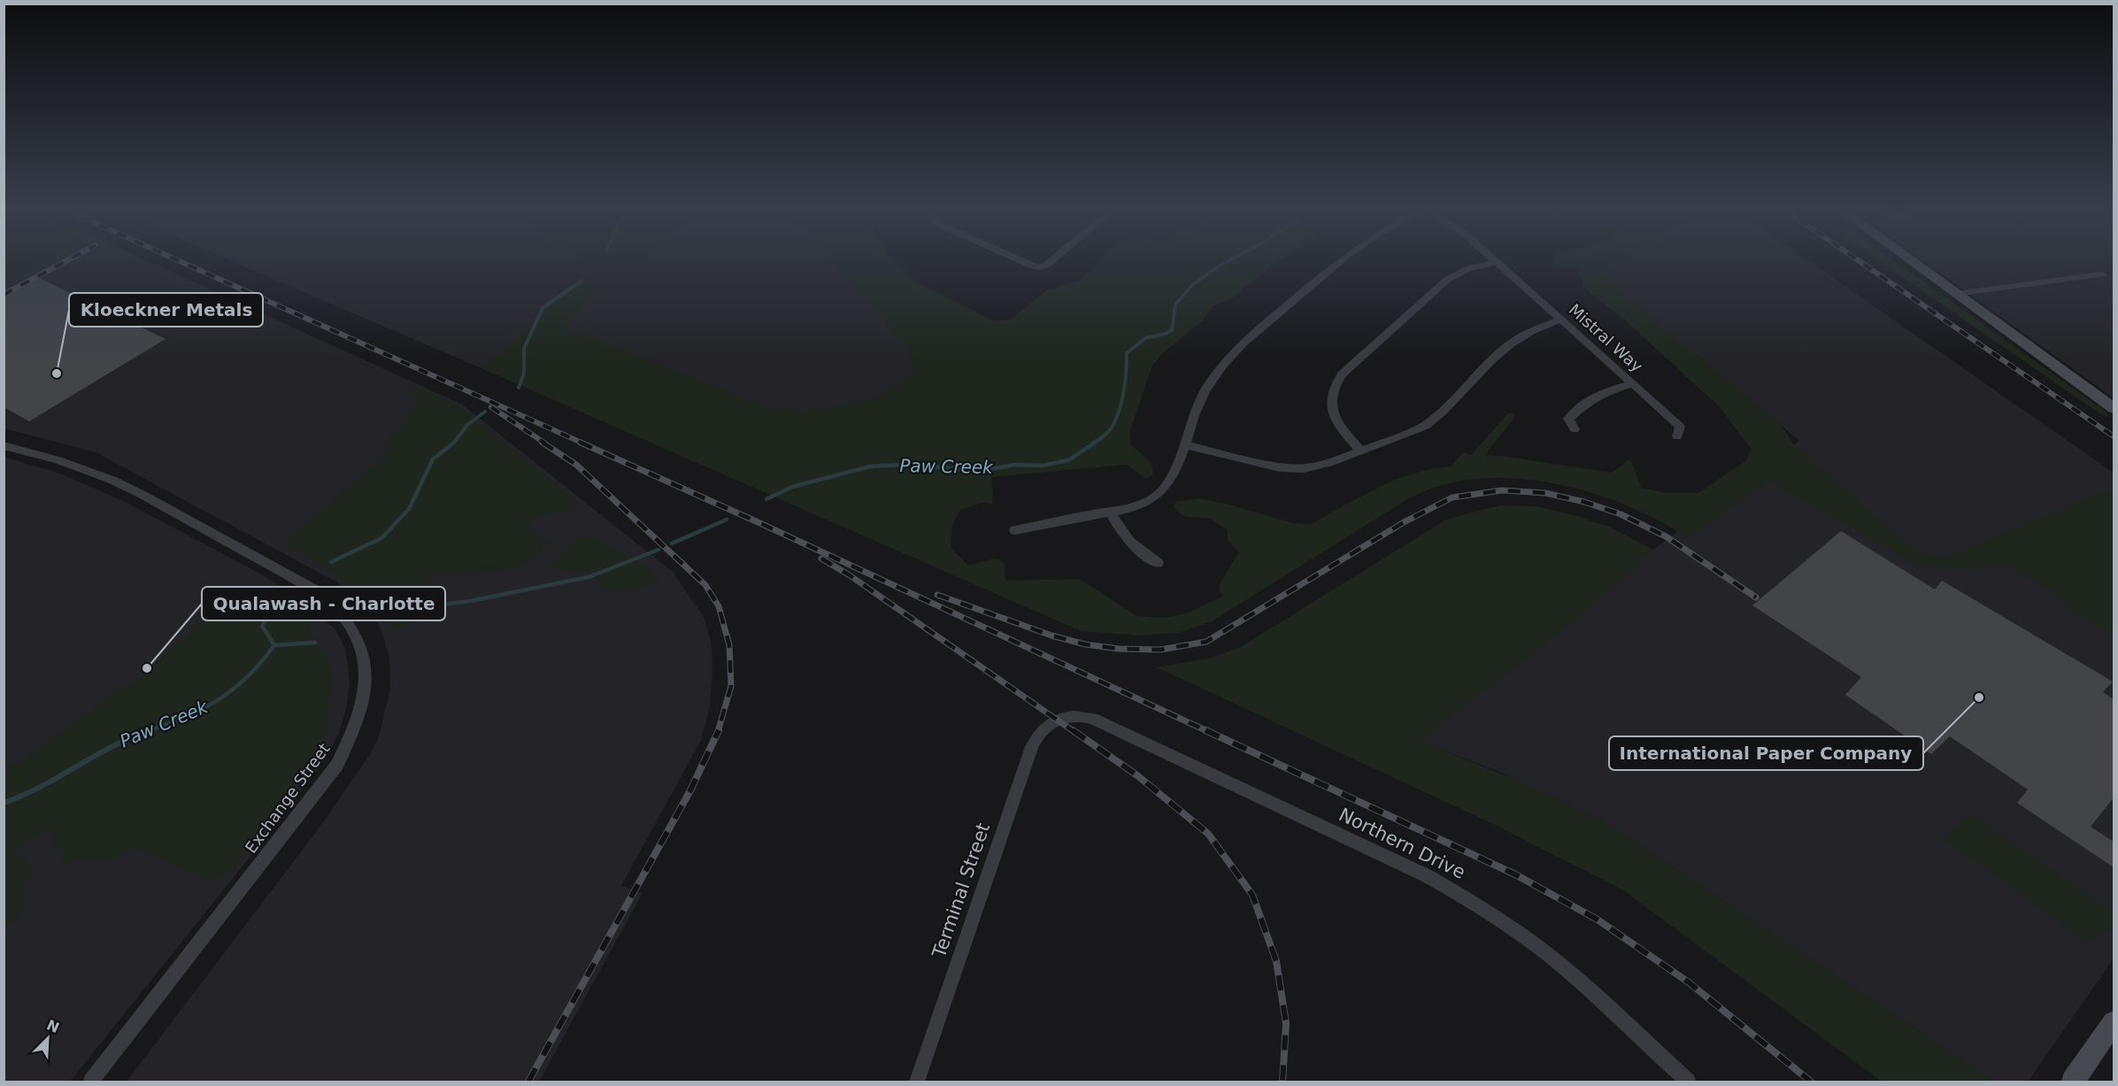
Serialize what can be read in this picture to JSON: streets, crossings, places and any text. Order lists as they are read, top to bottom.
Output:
{
  "streets": {
    "street": [
      "Mistral Way",
      "Exchange Street",
      "Northern Drive",
      "Terminal Street"
    ]
  },
  "crossings": [
    ["Northern Drive", "Terminal Street"]
  ],
  "water": ["Paw Creek"],
  "places": ["Kloeckner Metals", "Qualawash - Charlotte", "International Paper Company"],
  "north": "top right"
}
